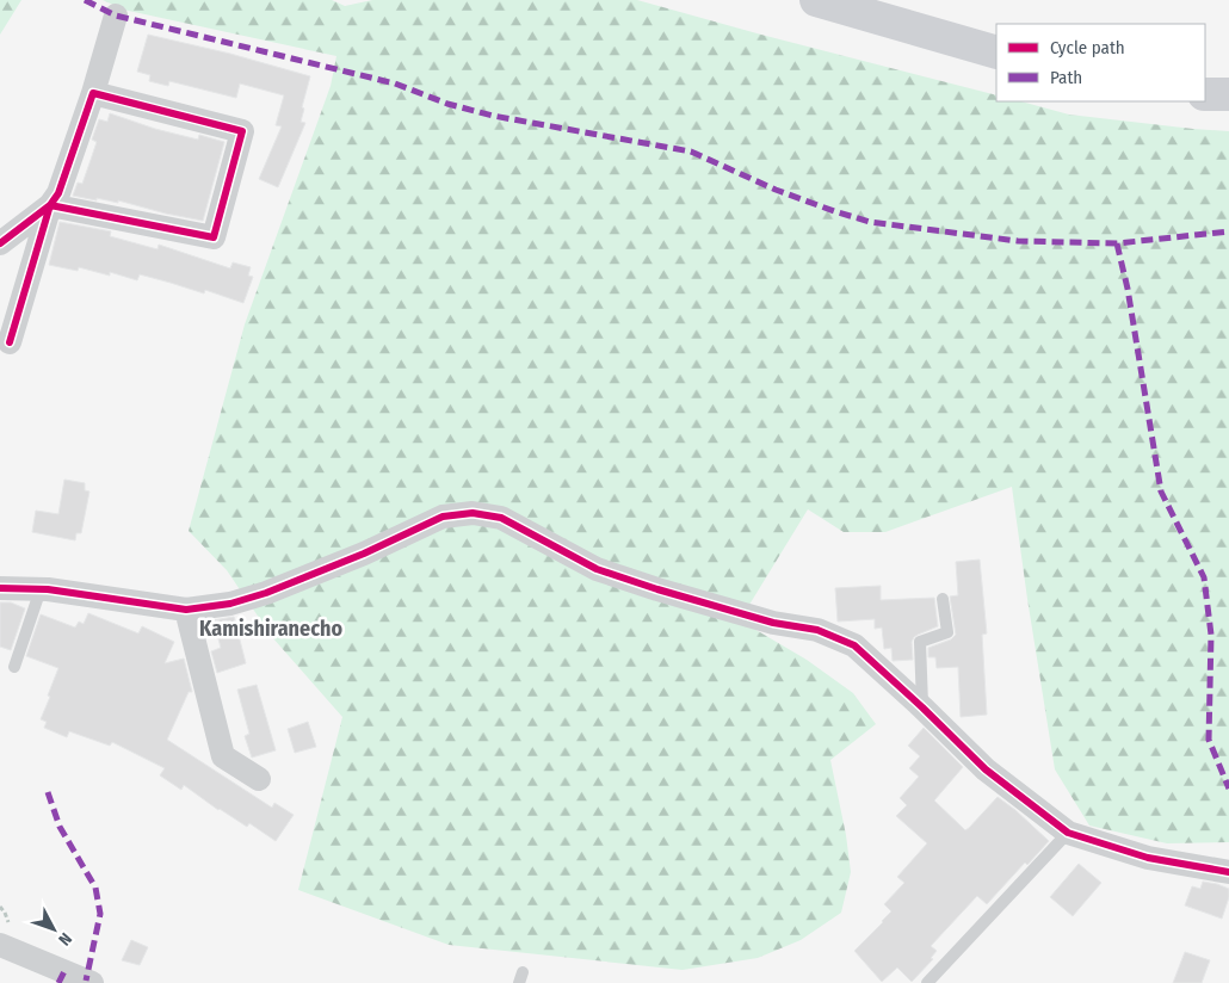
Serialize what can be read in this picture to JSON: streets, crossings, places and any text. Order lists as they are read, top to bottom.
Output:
{
  "districts": ["Kamishiranecho"],
  "legend": ["Cycle path", "Path"],
  "north": "bottom right"
}
